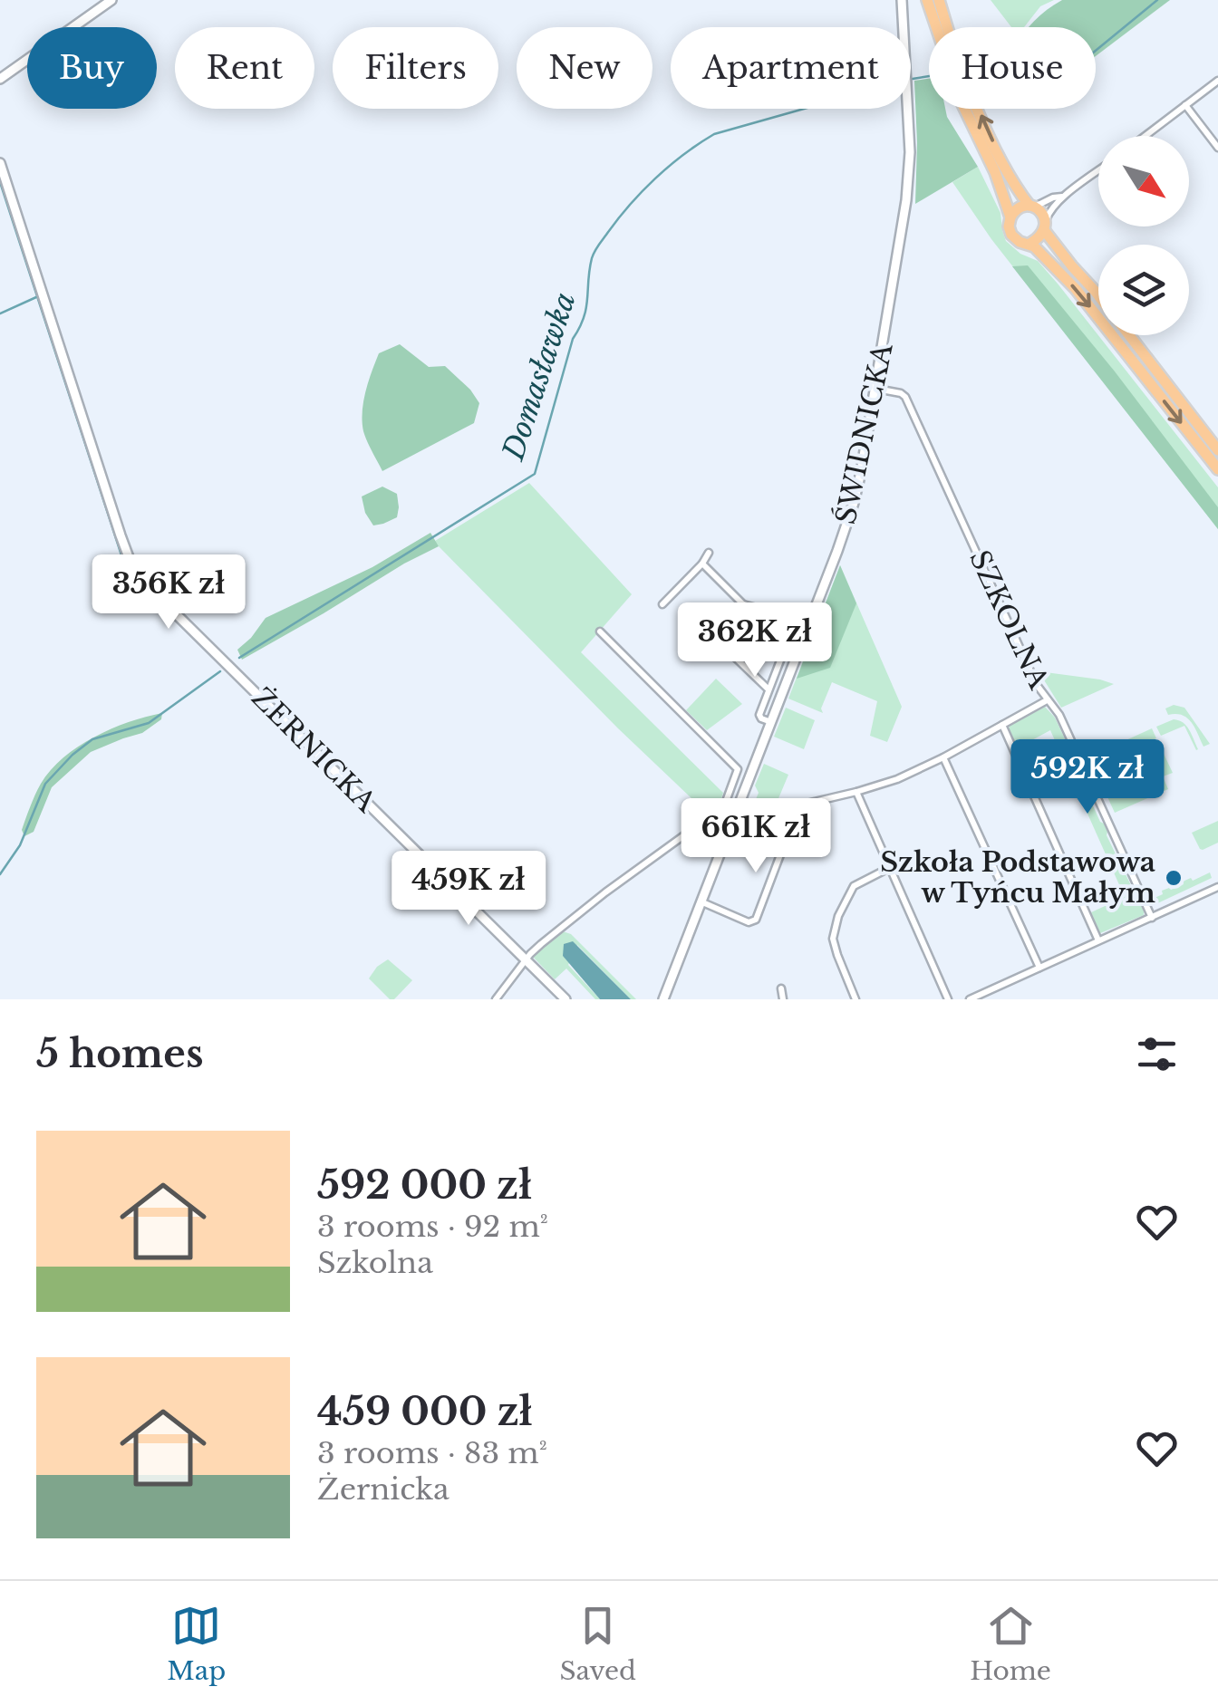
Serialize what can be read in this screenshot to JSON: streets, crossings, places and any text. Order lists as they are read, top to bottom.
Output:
{
  "streets": {
    "street": ["ŚWIDNICKA", "SZKOLNA", "ŻERNICKA"]
  },
  "crossings": [
    ["ŚWIDNICKA", "SZKOLNA"]
  ],
  "water": ["Domasławka"],
  "places": ["Szkoła Podstawowa w Tyńcu Małym"],
  "north": "bottom right",
  "page": {
    "chip": [
      "Buy",
      "Rent",
      "Filters",
      "New",
      "Apartment",
      "House"
    ],
    "price": [
      "356K zł",
      "362K zł",
      "592K zł",
      "661K zł",
      "459K zł"
    ],
    "heading": "5 homes",
    "list": [
      {
        "name": "592 000 zł",
        "note": "3 rooms · 92 m² · Szkolna"
      },
      {
        "name": "459 000 zł",
        "note": "3 rooms · 83 m² · Żernicka"
      }
    ],
    "tabs": ["Map", "Saved", "Home"]
  }
}
